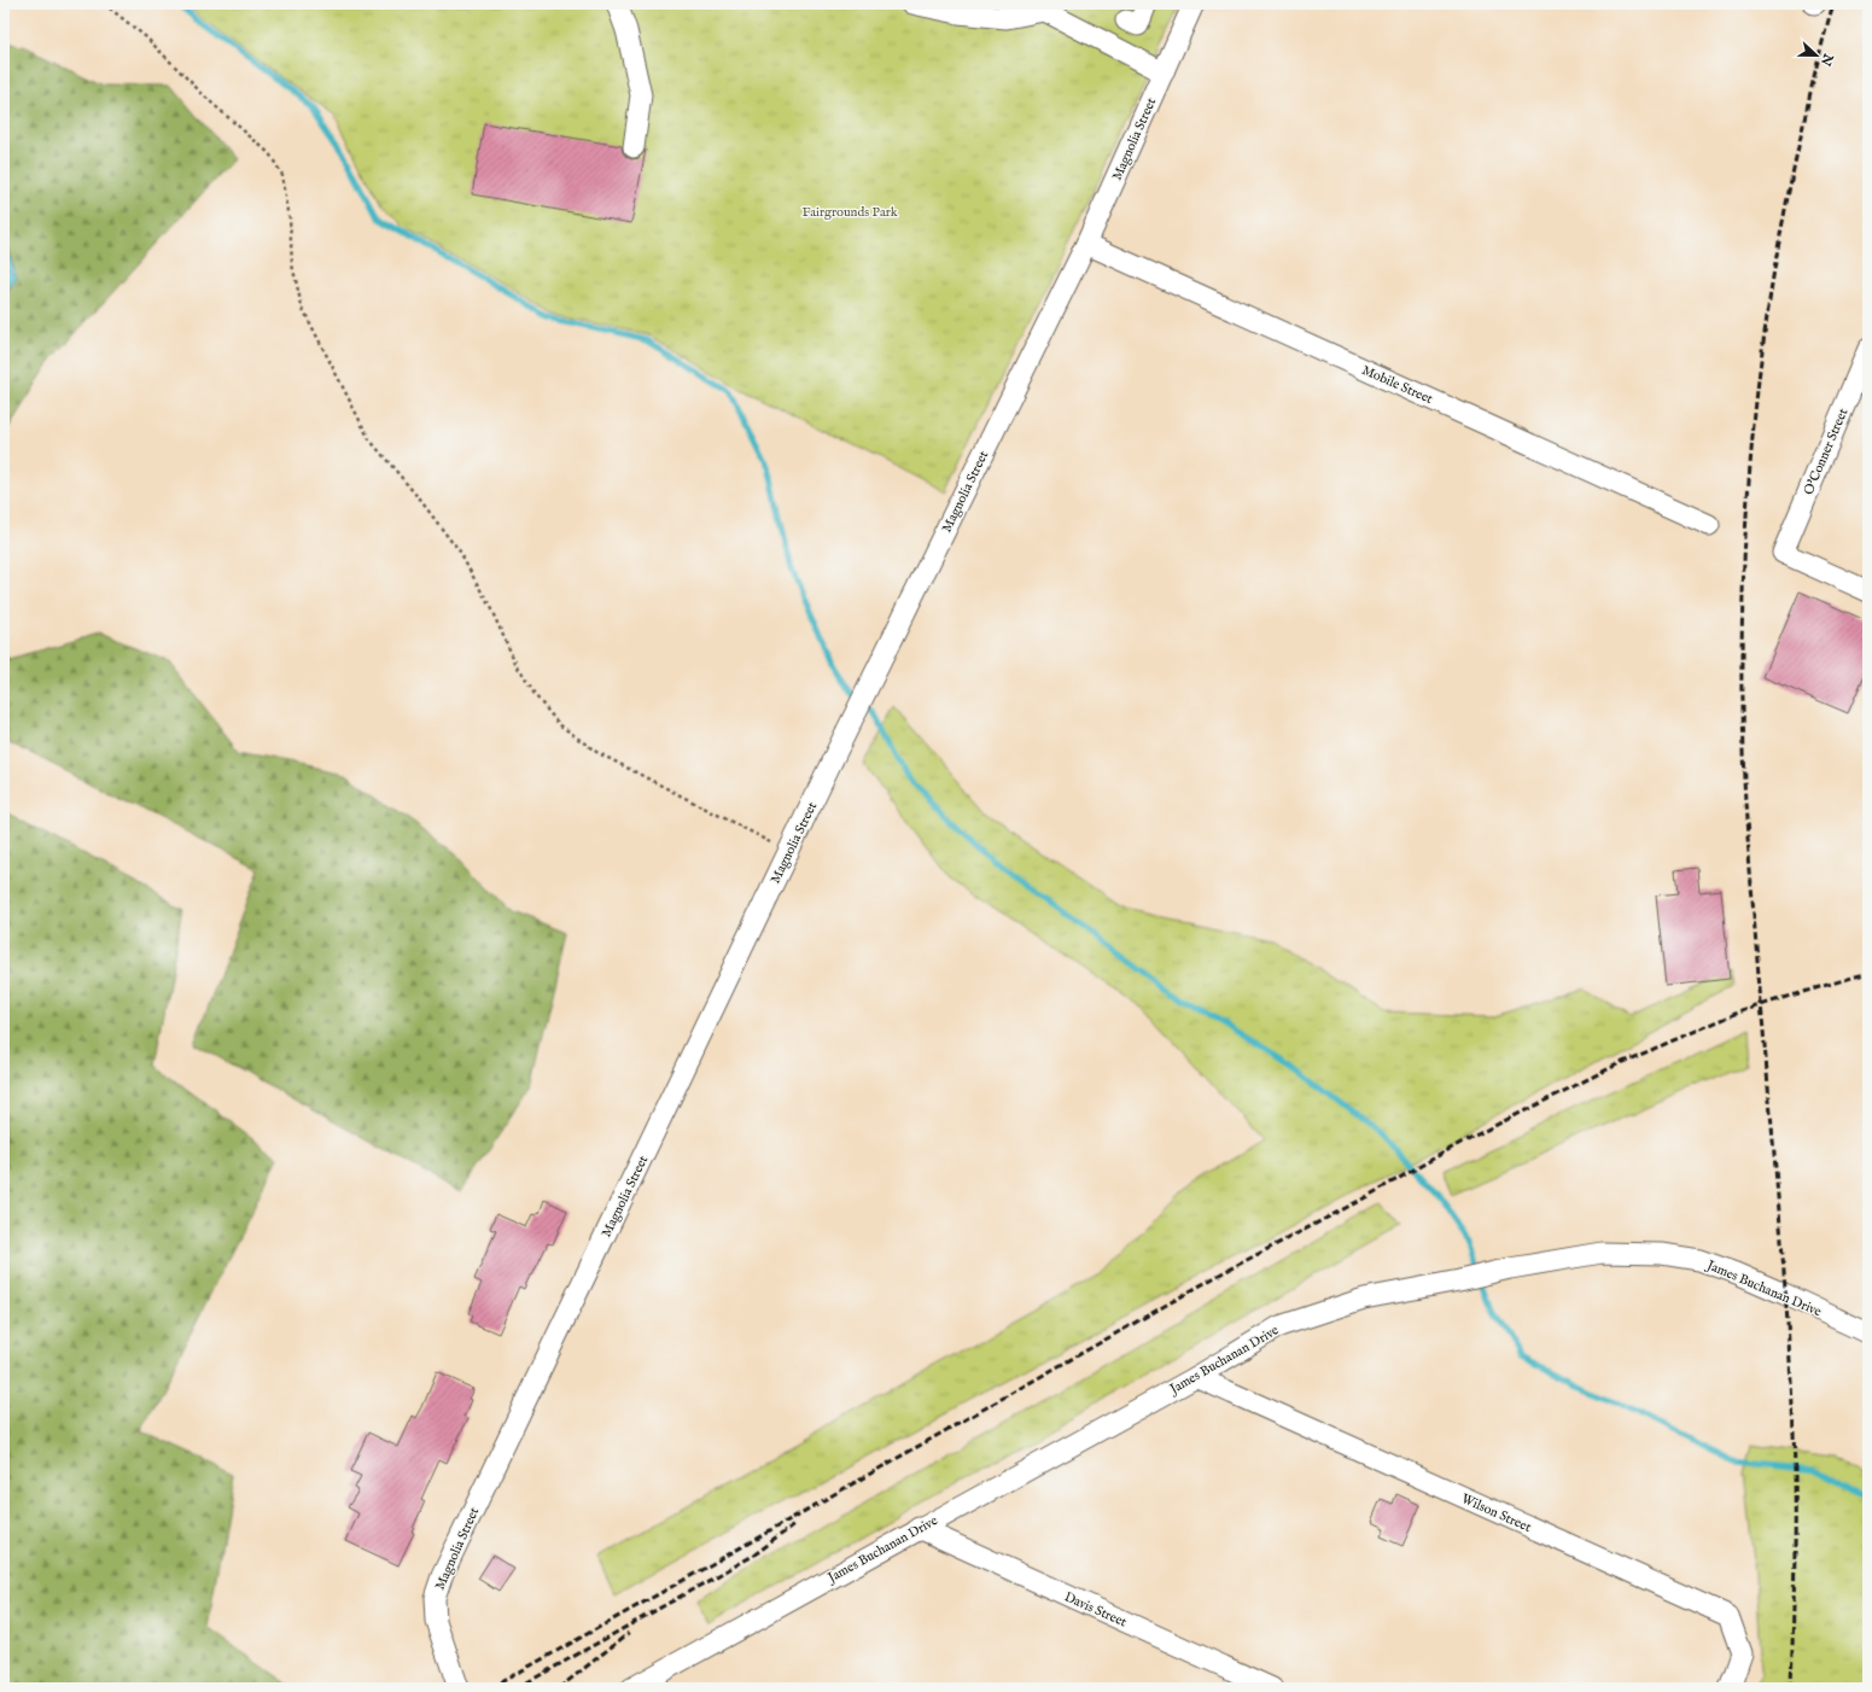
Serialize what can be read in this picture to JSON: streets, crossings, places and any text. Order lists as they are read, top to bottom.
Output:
{
  "streets": {
    "street": [
      "Magnolia Street",
      "Mobile Street",
      "O'Conner Street",
      "James Buchanan Drive",
      "Wilson Street",
      "Davis Street"
    ]
  },
  "crossings": [
    ["Magnolia Street", "Mobile Street"],
    ["James Buchanan Drive", "Wilson Street"],
    ["James Buchanan Drive", "Davis Street"]
  ],
  "parks": ["Fairgrounds Park"],
  "north": "right"
}
